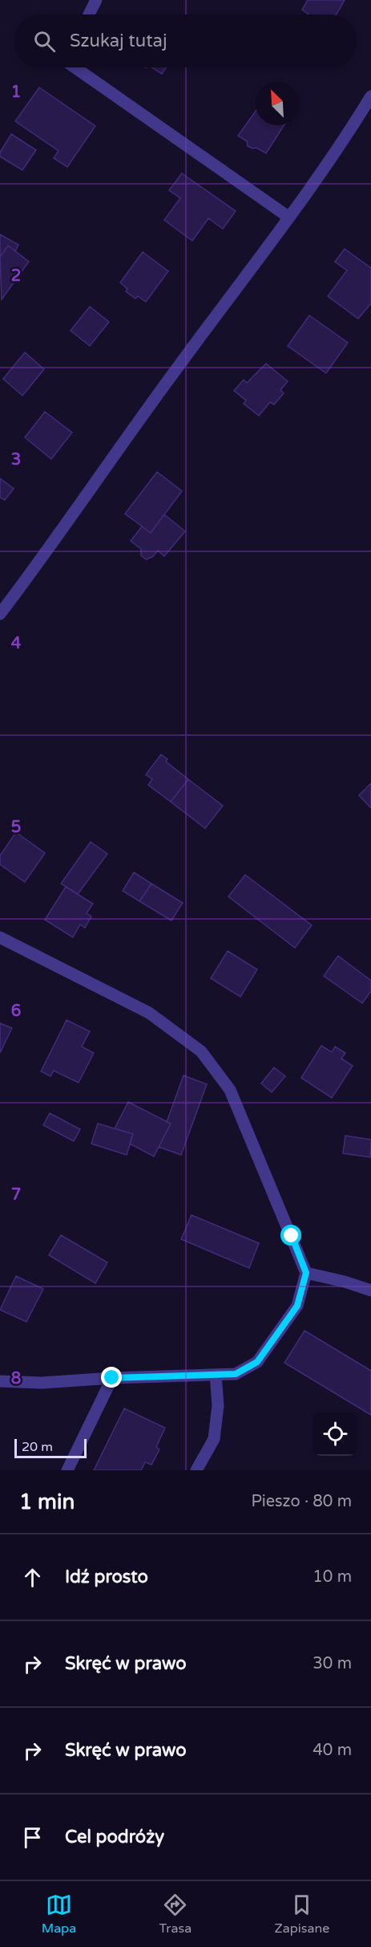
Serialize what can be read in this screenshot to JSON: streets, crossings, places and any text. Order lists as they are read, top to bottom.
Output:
{
  "scale_bar": "20 m",
  "north": "top left",
  "page": {
    "search": "Szukaj tutaj",
    "scale": "20 m",
    "heading": ["1 min", "Pieszo · 80 m"],
    "list": [
      ["Idź prosto", "10 m"],
      ["Skręć w prawo", "30 m"],
      ["Skręć w prawo", "40 m"],
      "Cel podróży"
    ],
    "nav": ["Mapa", "Trasa", "Zapisane"]
  },
  "grid": {
    "rows": [
      "1",
      "2",
      "3",
      "4",
      "5",
      "6",
      "7",
      "8"
    ]
  }
}
